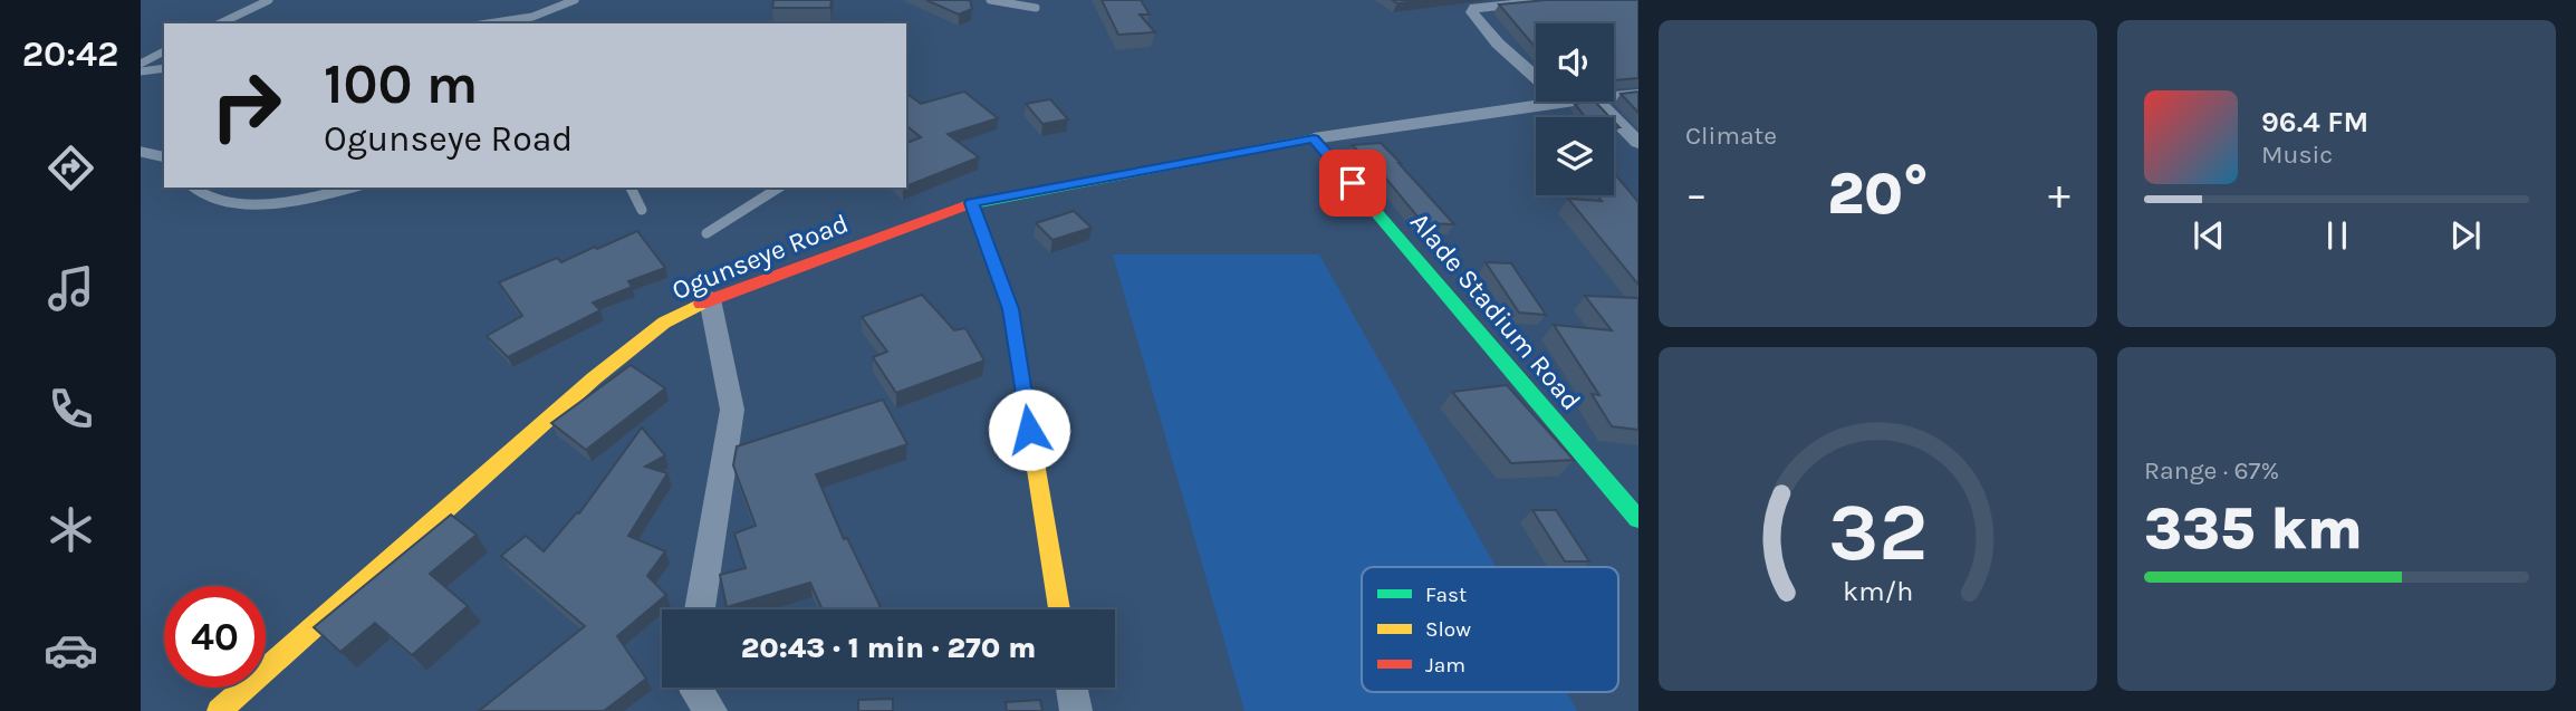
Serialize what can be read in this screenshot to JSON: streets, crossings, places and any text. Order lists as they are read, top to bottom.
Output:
{
  "streets": {
    "street": ["Ogunseye Road", "Alade Stadium Road"]
  },
  "crossings": [
    ["Ogunseye Road", "Alade Stadium Road"]
  ],
  "legend": ["Fast", "Slow", "Jam"],
  "page": {
    "tabs": "20:42",
    "tile": [
      "Climate",
      ["Range · 67%", "335 km"]
    ],
    "turn": ["100 m", "Ogunseye Road"],
    "song": ["96.4 FM", "Music"],
    "heat": ["−", "20°", "+"],
    "limit": "40",
    "trip": "20:43 · 1 min · 270 m",
    "gauge": ["32", "km/h"]
  }
}
